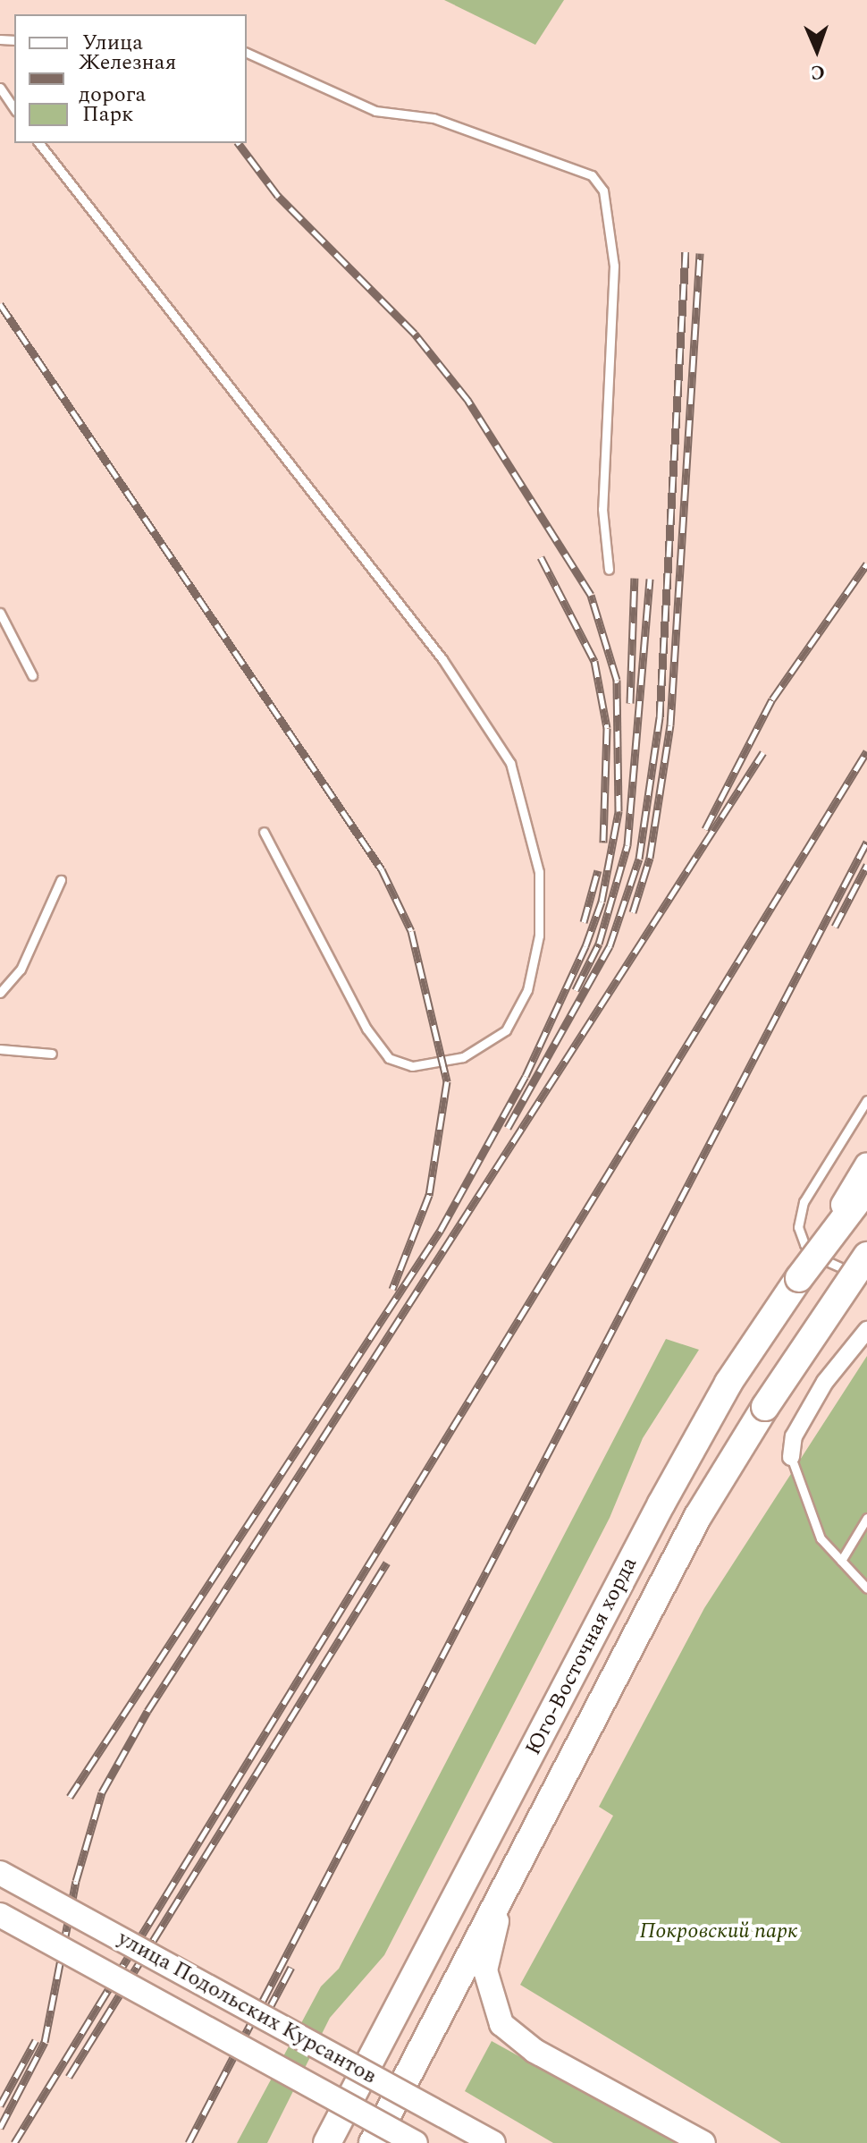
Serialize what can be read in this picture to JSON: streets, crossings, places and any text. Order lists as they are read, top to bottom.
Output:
{
  "streets": {
    "main road": ["Юго-Восточная хорда", "улица Подольских Курсантов"]
  },
  "parks": ["Покровский парк"],
  "legend": ["Улица", "Железная дорога", "Парк"],
  "north": "bottom"
}
